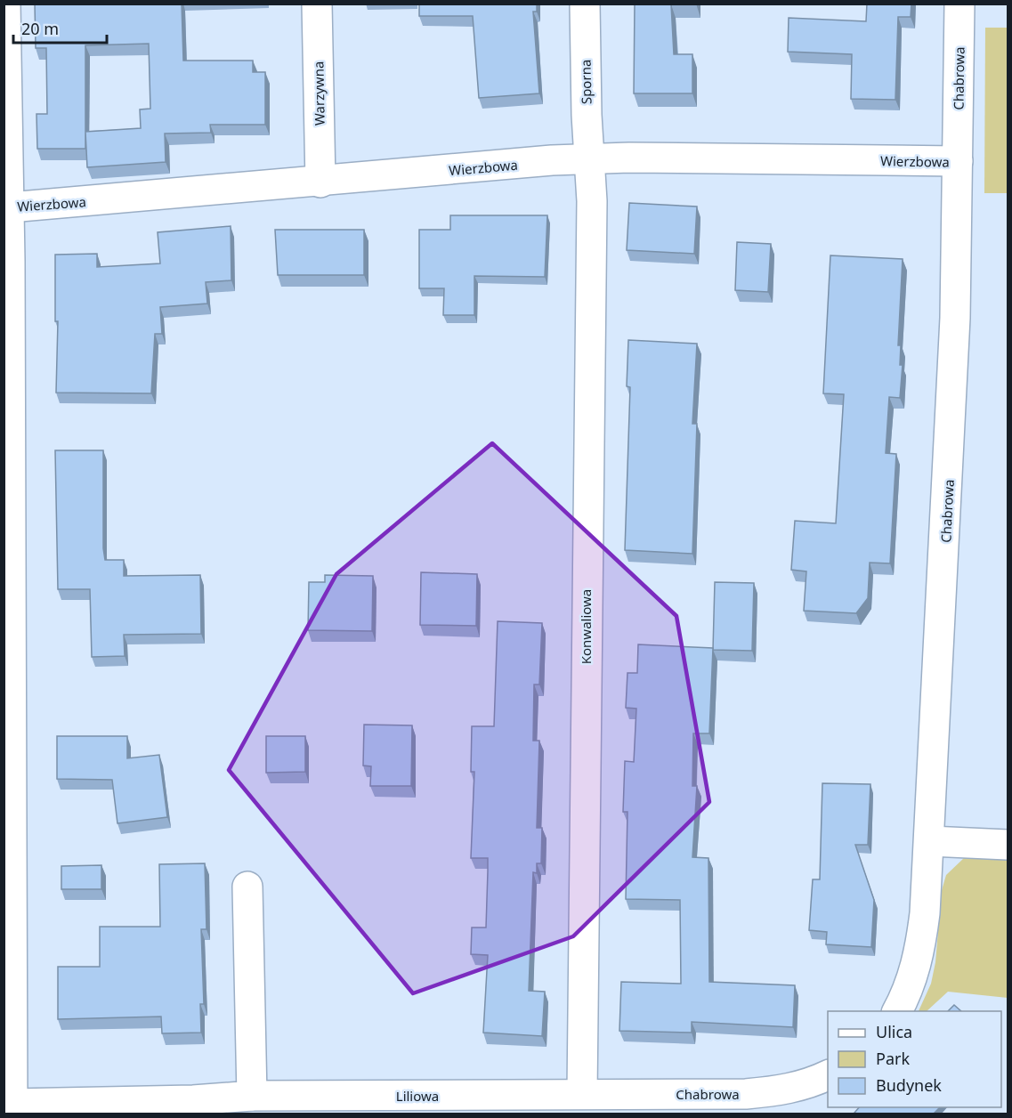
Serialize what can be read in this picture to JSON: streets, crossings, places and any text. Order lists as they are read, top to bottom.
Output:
{
  "streets": {
    "street": [
      "Chabrowa",
      "Sporna",
      "Warzywna",
      "Wierzbowa",
      "Konwaliowa",
      "Liliowa"
    ]
  },
  "crossings": [
    ["Chabrowa", "Wierzbowa"],
    ["Chabrowa", "Konwaliowa"],
    ["Chabrowa", "Liliowa"],
    ["Sporna", "Wierzbowa"],
    ["Sporna", "Konwaliowa"],
    ["Warzywna", "Wierzbowa"],
    ["Wierzbowa", "Konwaliowa"],
    ["Konwaliowa", "Liliowa"]
  ],
  "legend": ["Ulica", "Park", "Budynek"],
  "scale_bar": "20 m"
}
